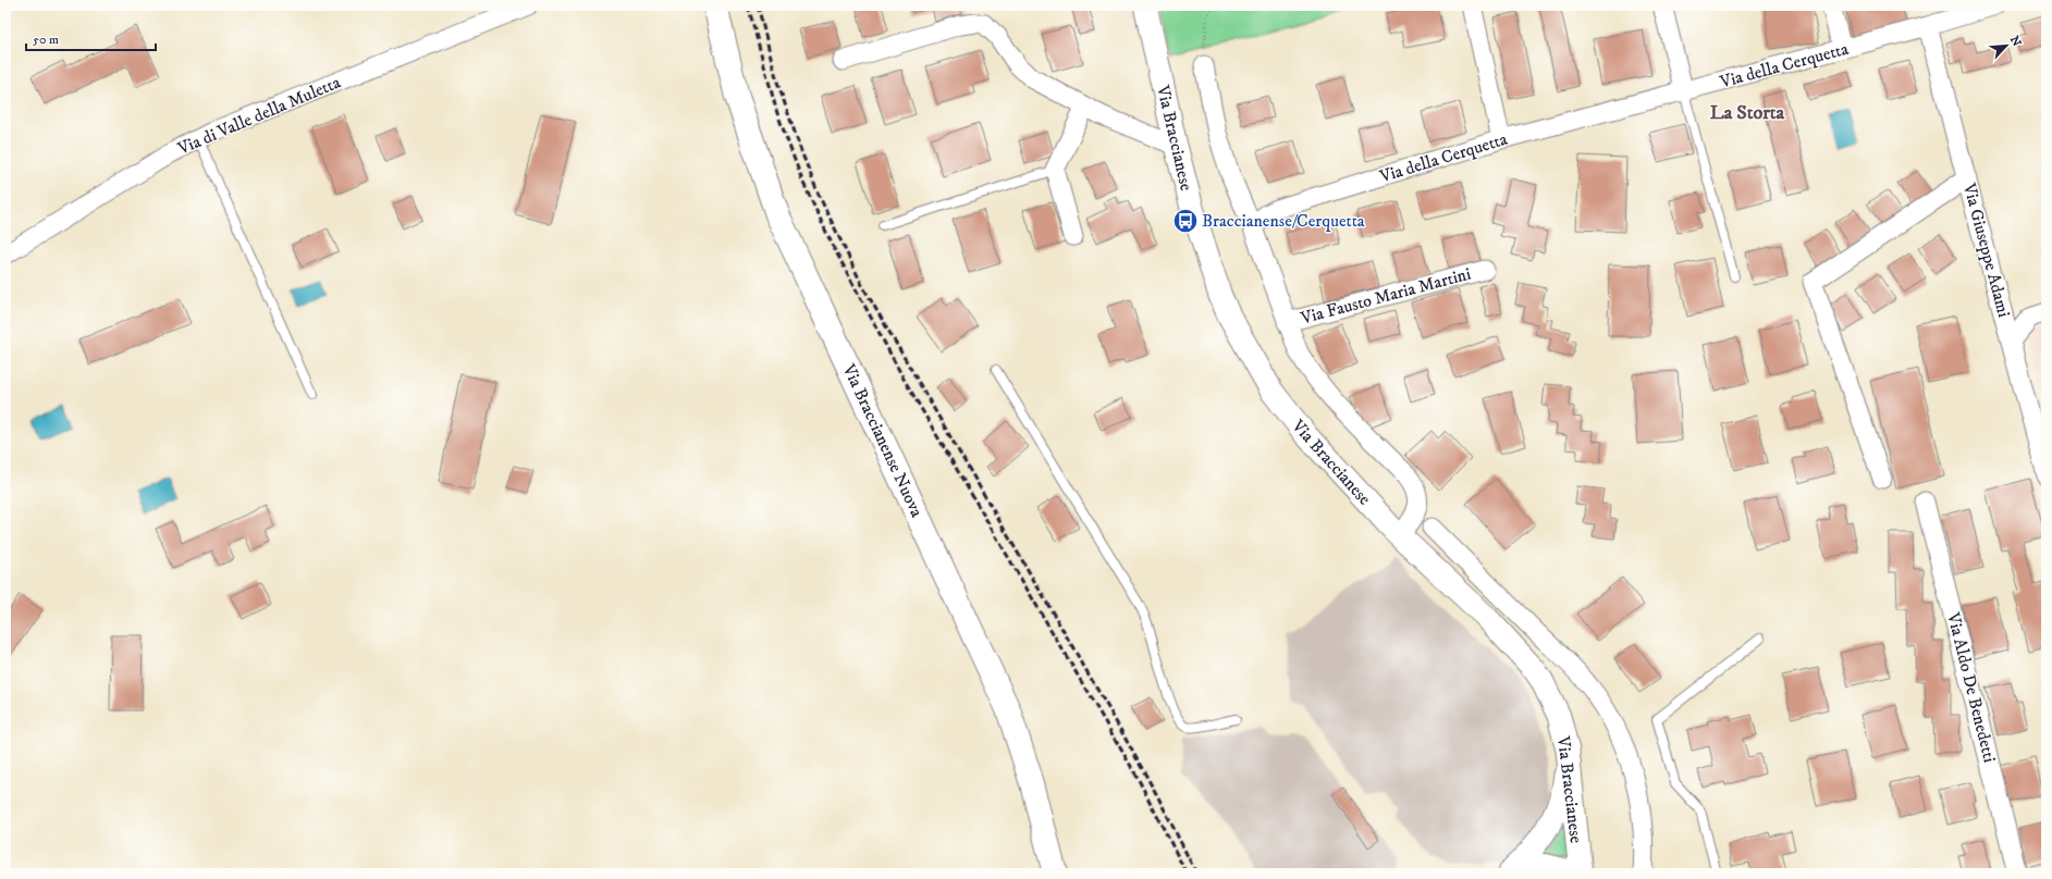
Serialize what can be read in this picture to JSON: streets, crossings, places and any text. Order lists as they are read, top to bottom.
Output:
{
  "streets": {
    "main road": ["Via Braccianense Nuova"],
    "street": [
      "Via della Cerquetta",
      "Via di Valle della Muletta",
      "Via Braccianese",
      "Via Giuseppe Adami",
      "Via Fausto Maria Martini",
      "Via Aldo De Benedetti"
    ]
  },
  "crossings": [
    ["Via della Cerquetta", "Via Giuseppe Adami"]
  ],
  "districts": ["La Storta"],
  "places": {
    "bus stop": ["Braccianense/Cerquetta"]
  },
  "scale_bar": "50 m",
  "north": "top right"
}
